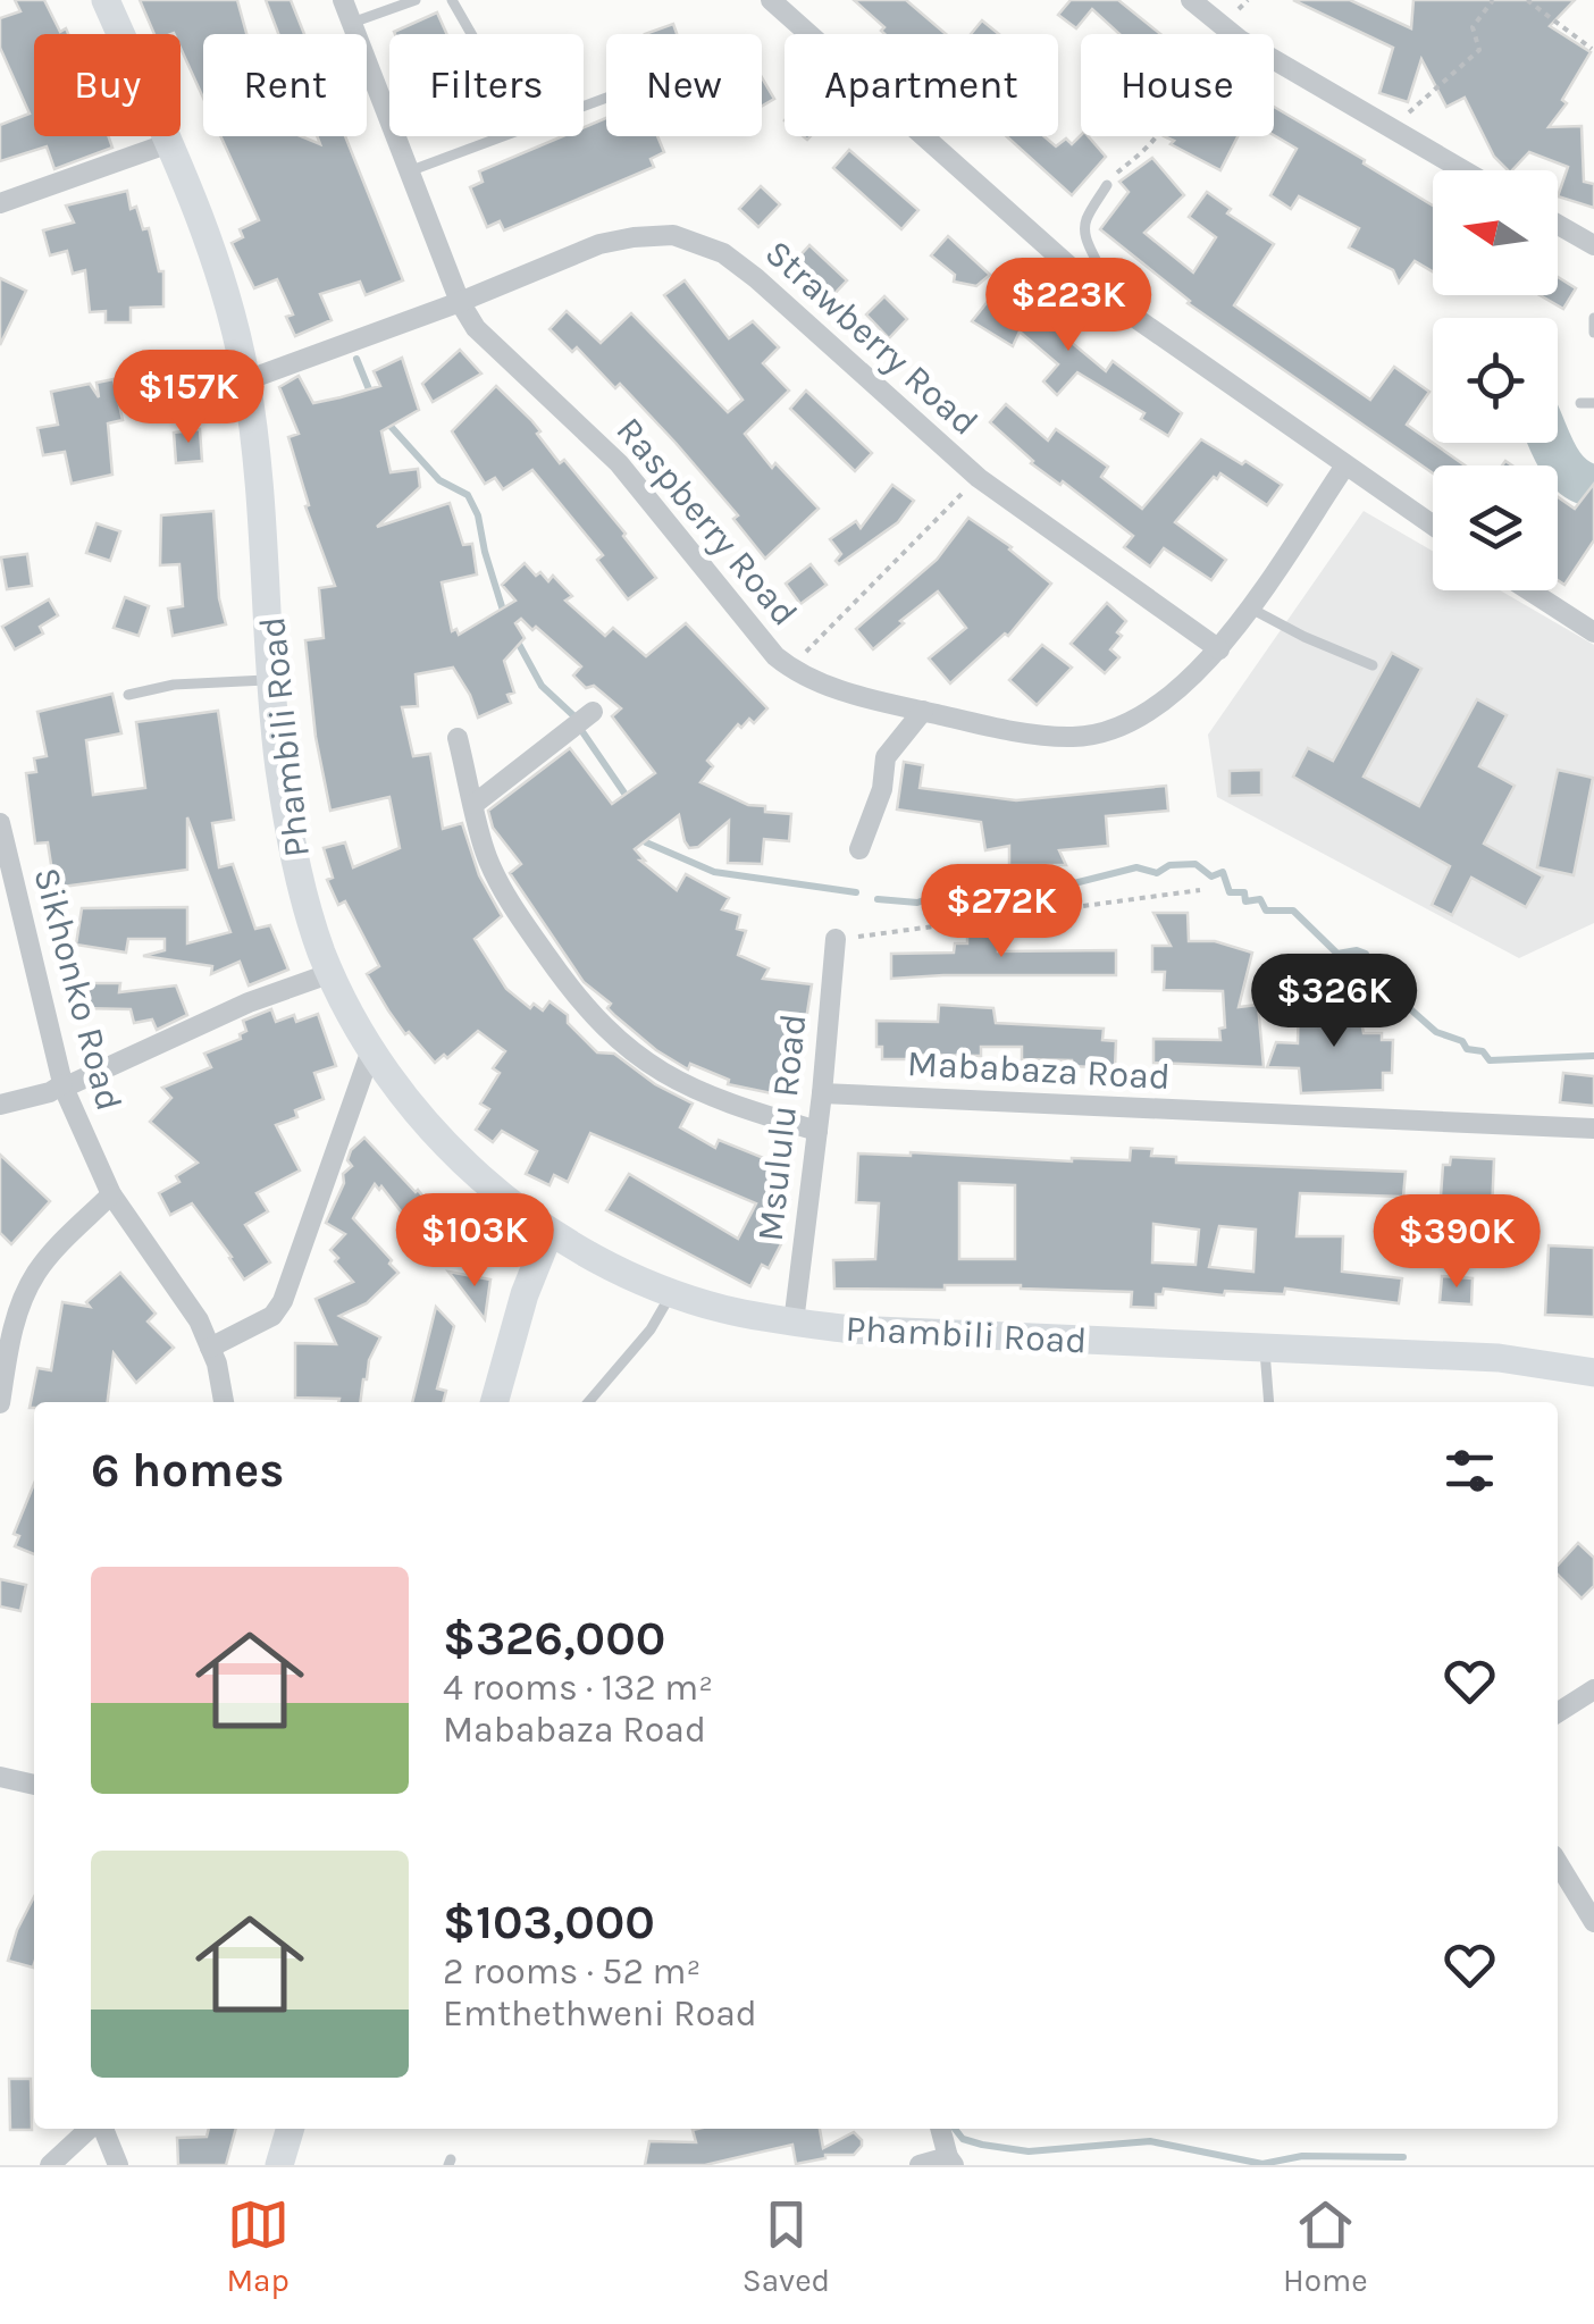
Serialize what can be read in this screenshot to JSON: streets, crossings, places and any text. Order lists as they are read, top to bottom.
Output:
{
  "streets": {
    "street": [
      "Strawberry Road",
      "Raspberry Road",
      "Phambili Road",
      "Sikhonko Road",
      "Mababaza Road",
      "Msululu Road"
    ]
  },
  "crossings": [
    ["Strawberry Road", "Raspberry Road"],
    ["Strawberry Road", "Phambili Road"],
    ["Phambili Road", "Msululu Road"],
    ["Mababaza Road", "Msululu Road"]
  ],
  "north": "left",
  "page": {
    "chip": [
      "Buy",
      "Rent",
      "Filters",
      "New",
      "Apartment",
      "House"
    ],
    "price": [
      "$223K",
      "$157K",
      "$272K",
      "$326K",
      "$103K",
      "$390K"
    ],
    "heading": "6 homes",
    "list": [
      {
        "name": "$326,000",
        "note": "4 rooms · 132 m² · Mababaza Road"
      },
      {
        "name": "$103,000",
        "note": "2 rooms · 52 m² · Emthethweni Road"
      }
    ],
    "tabs": ["Map", "Saved", "Home"]
  }
}
